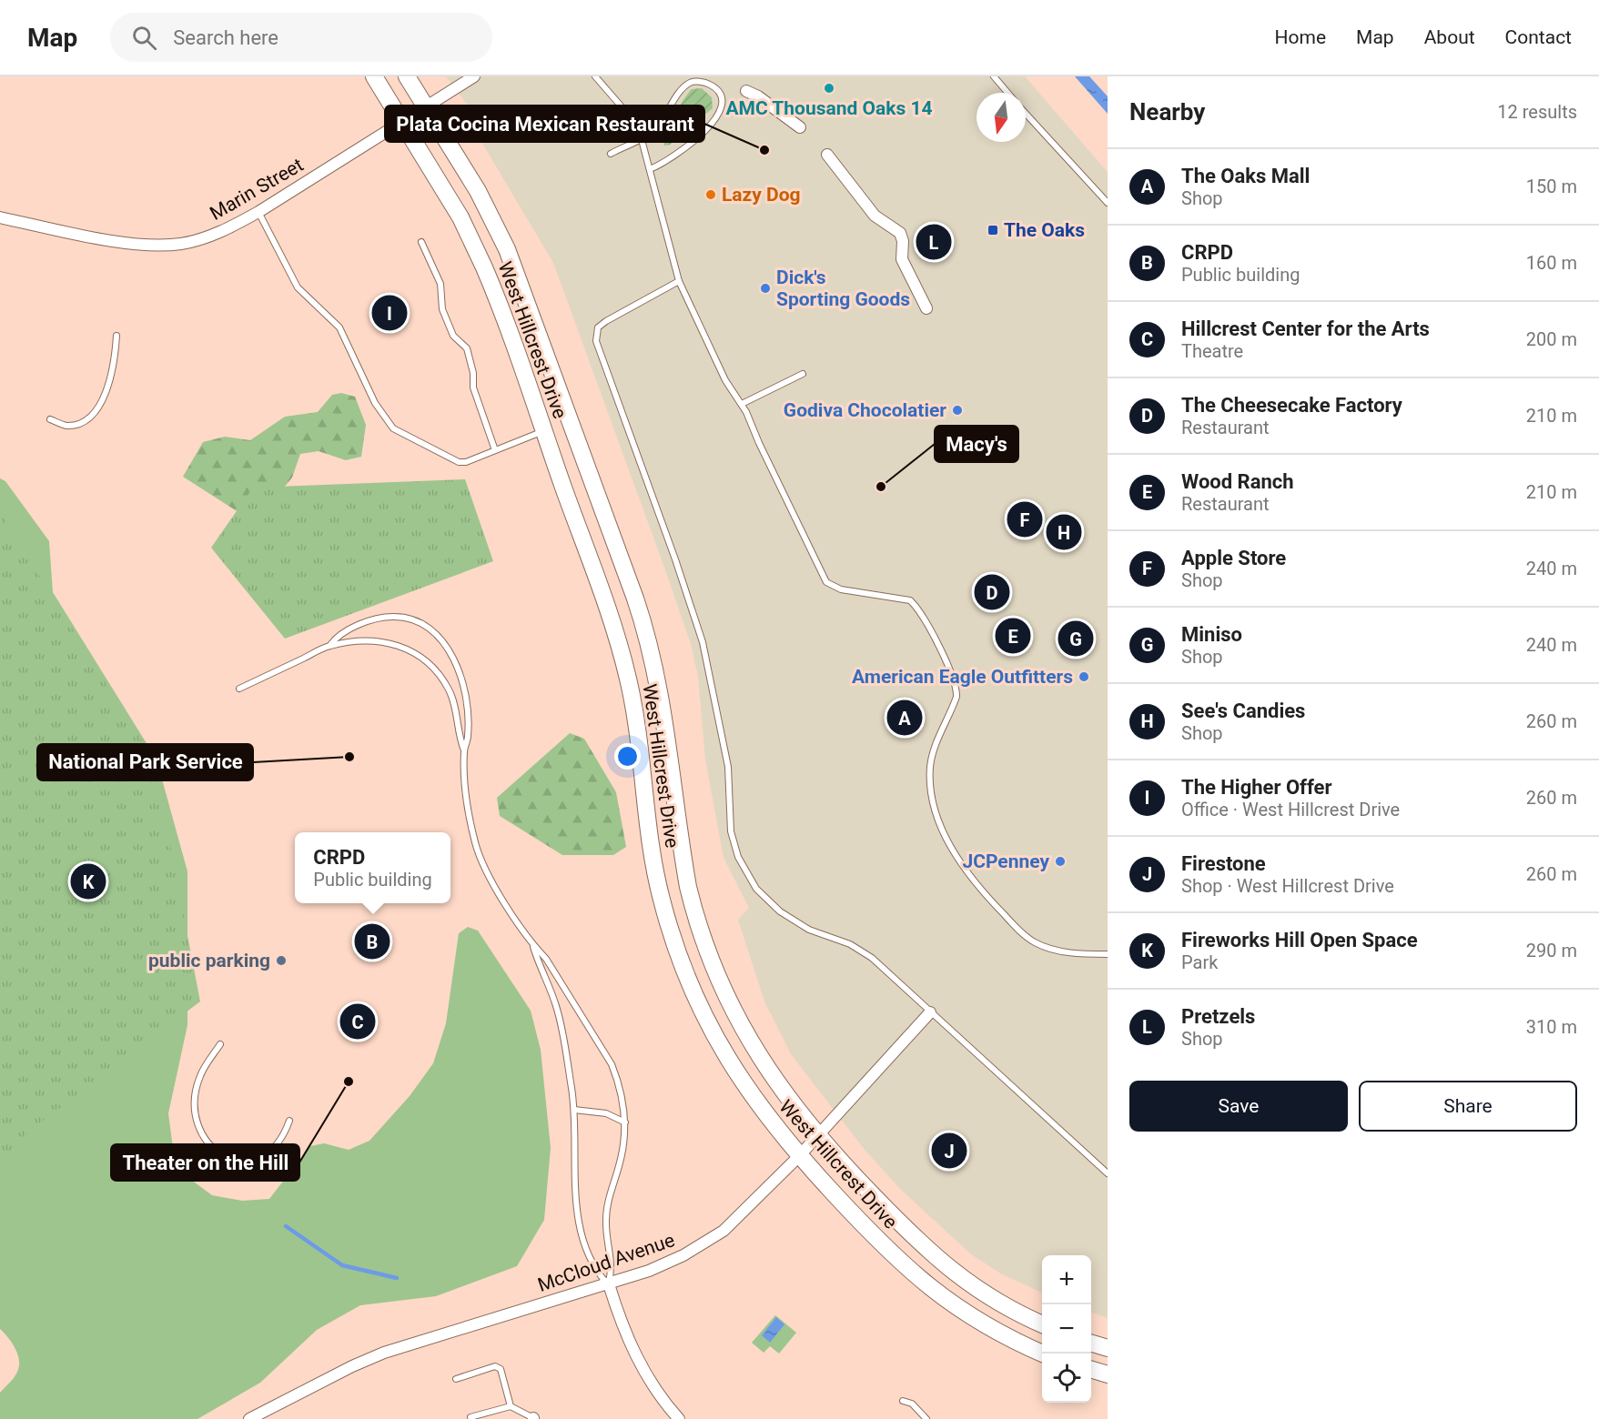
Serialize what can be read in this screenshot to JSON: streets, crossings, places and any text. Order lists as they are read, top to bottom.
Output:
{
  "streets": {
    "main road": ["West Hillcrest Drive"],
    "street": ["Marin Street", "McCloud Avenue"]
  },
  "crossings": [
    ["Marin Street", "West Hillcrest Drive"],
    ["West Hillcrest Drive", "McCloud Avenue"]
  ],
  "places": {
    "other": [
      "AMC Thousand Oaks 14",
      "Plata Cocina Mexican Restaurant",
      "Lazy Dog",
      "Dick's Sporting Goods",
      "Godiva Chocolatier",
      "Macy's",
      "American Eagle Outfitters",
      "National Park Service",
      "JCPenney",
      "public parking",
      "Theater on the Hill"
    ],
    "transit": ["The Oaks"]
  },
  "north": "bottom",
  "page": {
    "header": "Map",
    "search": "Search here",
    "nav": [
      "Home",
      "Map",
      "About",
      "Contact"
    ],
    "heading": ["Nearby", "12 results"],
    "list": [
      {
        "mark": "A",
        "name": "The Oaks Mall",
        "note": "Shop",
        "value": "150 m"
      },
      {
        "mark": "B",
        "name": "CRPD",
        "note": "Public building",
        "value": "160 m"
      },
      {
        "mark": "C",
        "name": "Hillcrest Center for the Arts",
        "note": "Theatre",
        "value": "200 m"
      },
      {
        "mark": "D",
        "name": "The Cheesecake Factory",
        "note": "Restaurant",
        "value": "210 m"
      },
      {
        "mark": "E",
        "name": "Wood Ranch",
        "note": "Restaurant",
        "value": "210 m"
      },
      {
        "mark": "F",
        "name": "Apple Store",
        "note": "Shop",
        "value": "240 m"
      },
      {
        "mark": "G",
        "name": "Miniso",
        "note": "Shop",
        "value": "240 m"
      },
      {
        "mark": "H",
        "name": "See's Candies",
        "note": "Shop",
        "value": "260 m"
      },
      {
        "mark": "I",
        "name": "The Higher Offer",
        "note": "Office · West Hillcrest Drive",
        "value": "260 m"
      },
      {
        "mark": "J",
        "name": "Firestone",
        "note": "Shop · West Hillcrest Drive",
        "value": "260 m"
      },
      {
        "mark": "K",
        "name": "Fireworks Hill Open Space",
        "note": "Park",
        "value": "290 m"
      },
      {
        "mark": "L",
        "name": "Pretzels",
        "note": "Shop",
        "value": "310 m"
      }
    ],
    "pins": [
      "L",
      "I",
      "F",
      "H",
      "D",
      "E",
      "G",
      "A",
      "K",
      "B",
      "C",
      "J"
    ],
    "popup": ["CRPD", "Public building"],
    "buttons": ["Save", "Share"],
    "map_buttons": ["+", "−"]
  }
}
